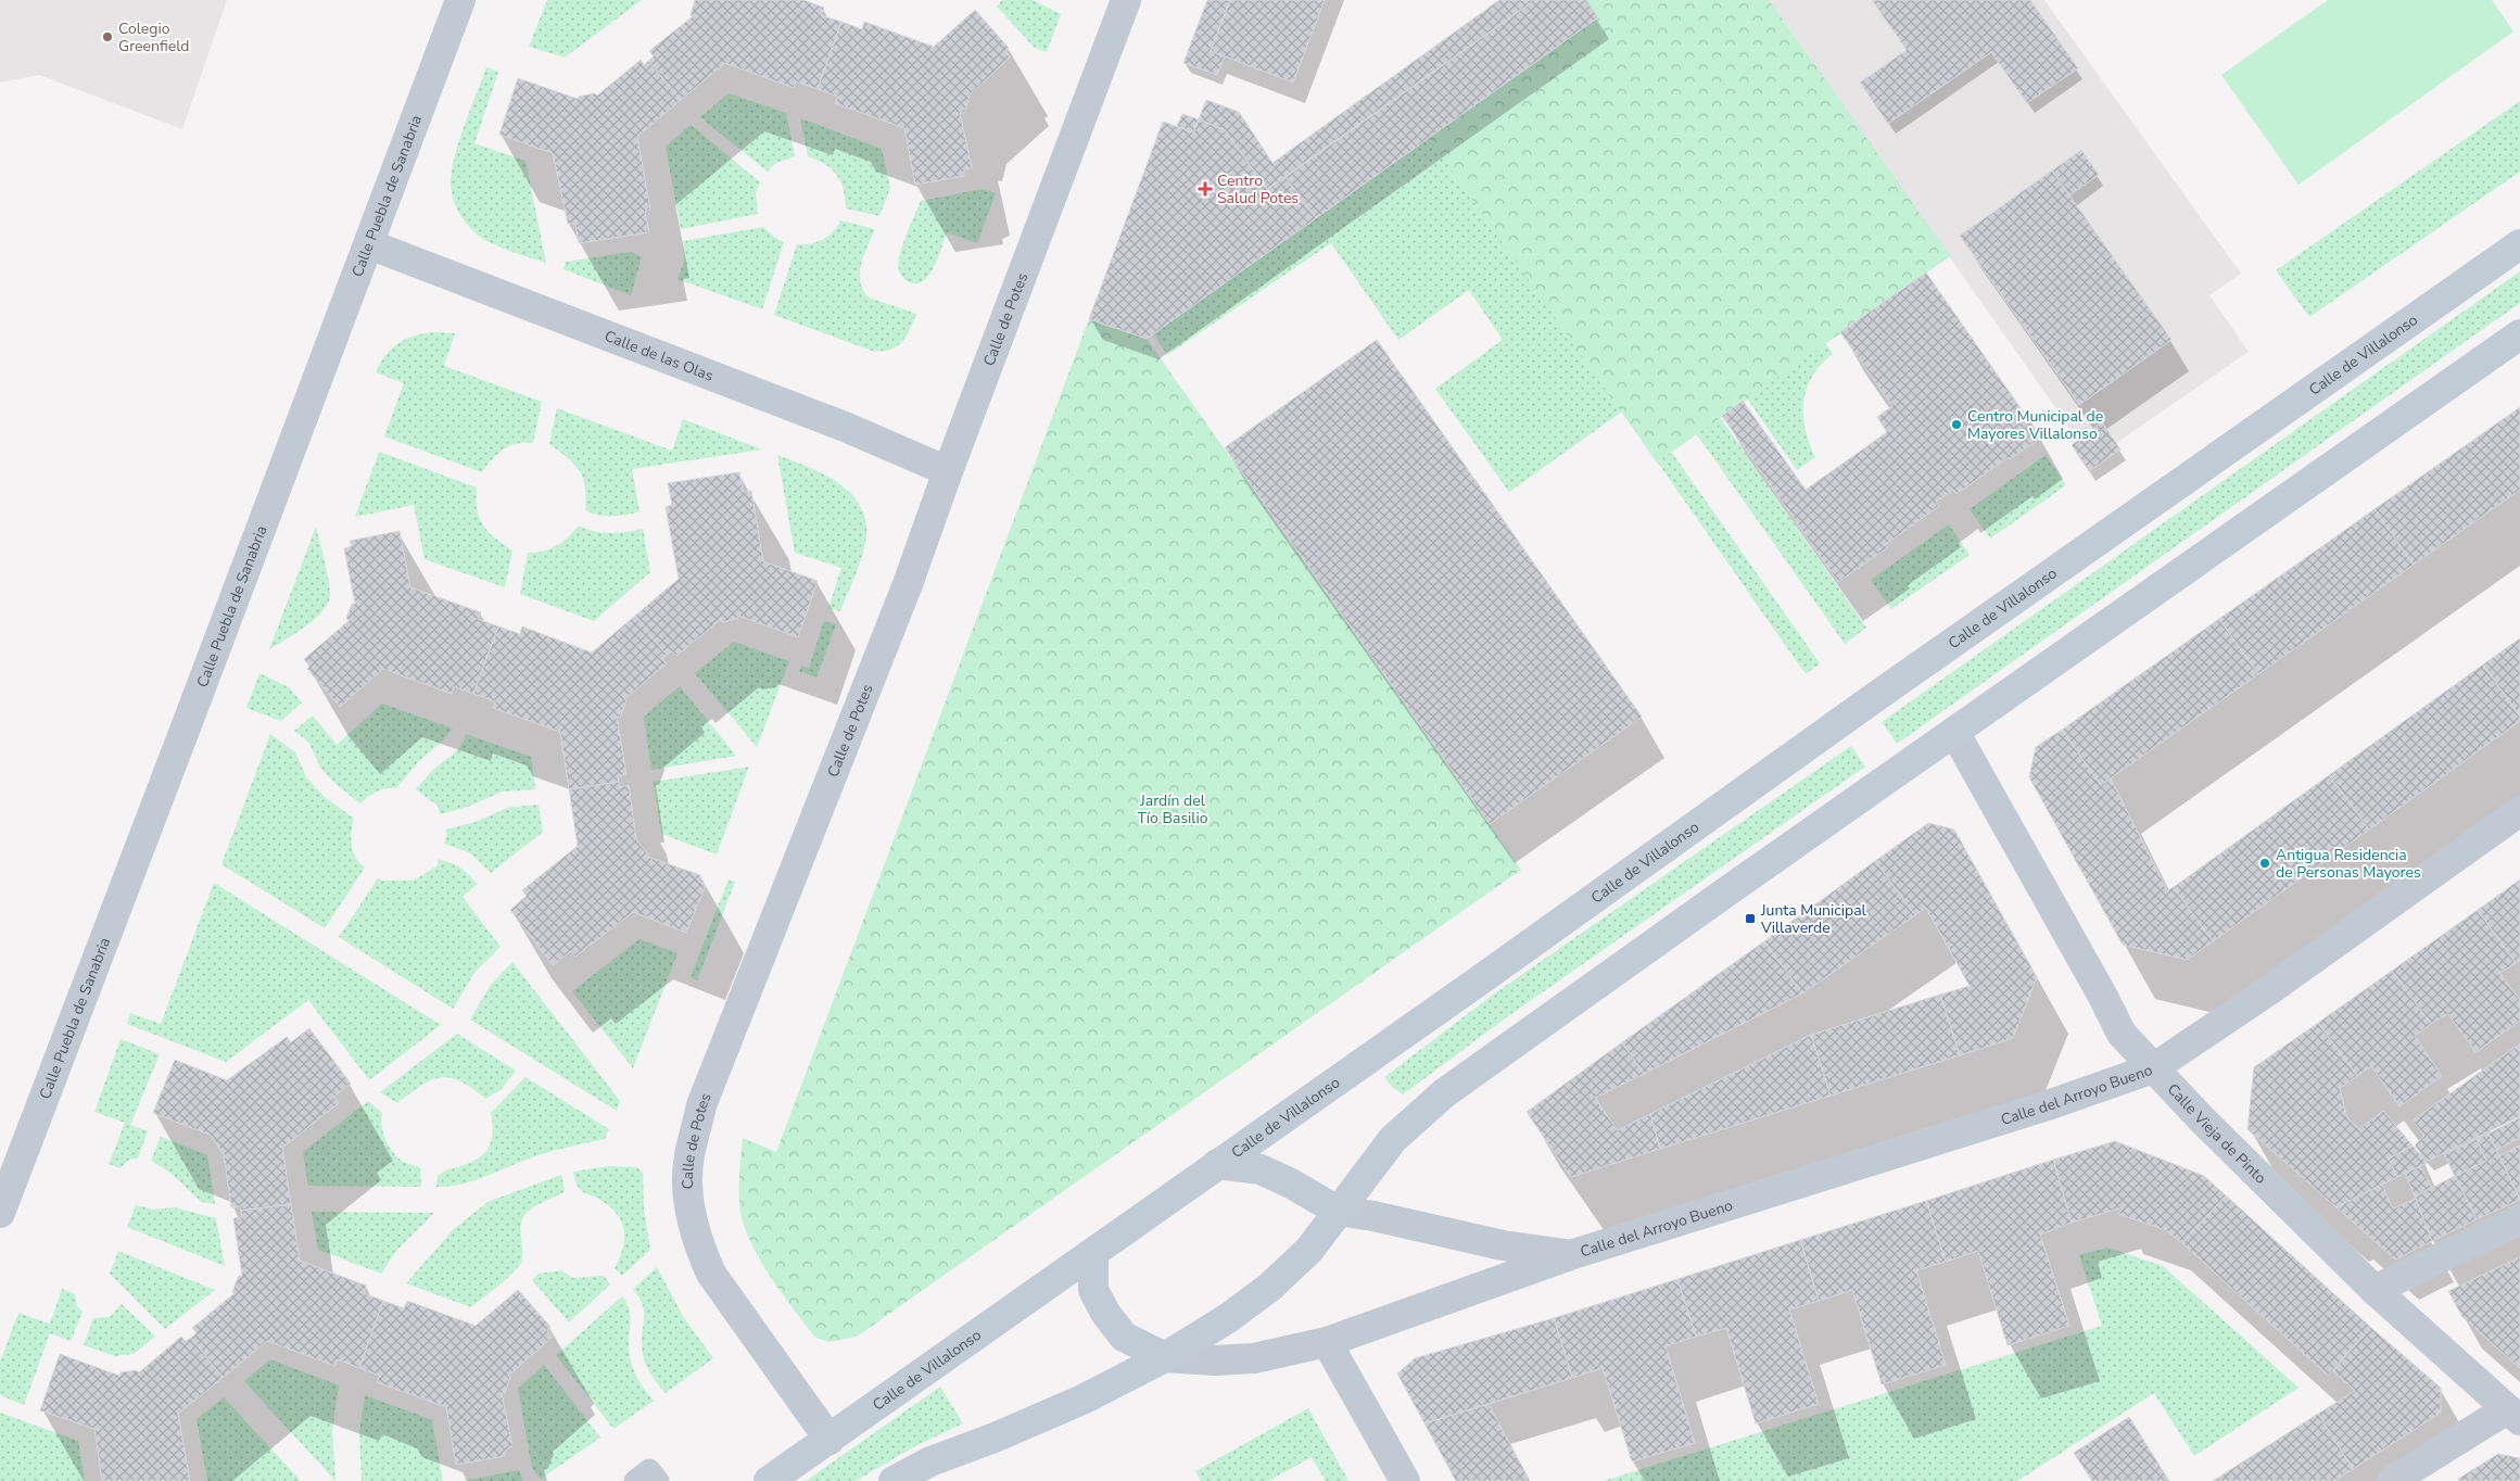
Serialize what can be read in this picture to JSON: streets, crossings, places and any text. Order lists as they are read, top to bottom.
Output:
{
  "streets": {
    "main road": ["Calle de Villalonso"],
    "street": [
      "Calle Puebla de Sanabria",
      "Calle de Potes",
      "Calle de las Olas",
      "Calle del Arroyo Bueno",
      "Calle Vieja de Pinto"
    ]
  },
  "crossings": [
    ["Calle Puebla de Sanabria", "Calle de las Olas"],
    ["Calle de Potes", "Calle de Villalonso"],
    ["Calle de Potes", "Calle de las Olas"],
    ["Calle del Arroyo Bueno", "Calle Vieja de Pinto"]
  ],
  "parks": ["Jardín del Tío Basilio"],
  "places": {
    "other": ["Colegio Greenfield", "Centro Municipal de Mayores Villalonso", "Antigua Residencia de Personas Mayores"],
    "health": ["Centro Salud Potes"],
    "transit": ["Junta Municipal Villaverde"]
  }
}
